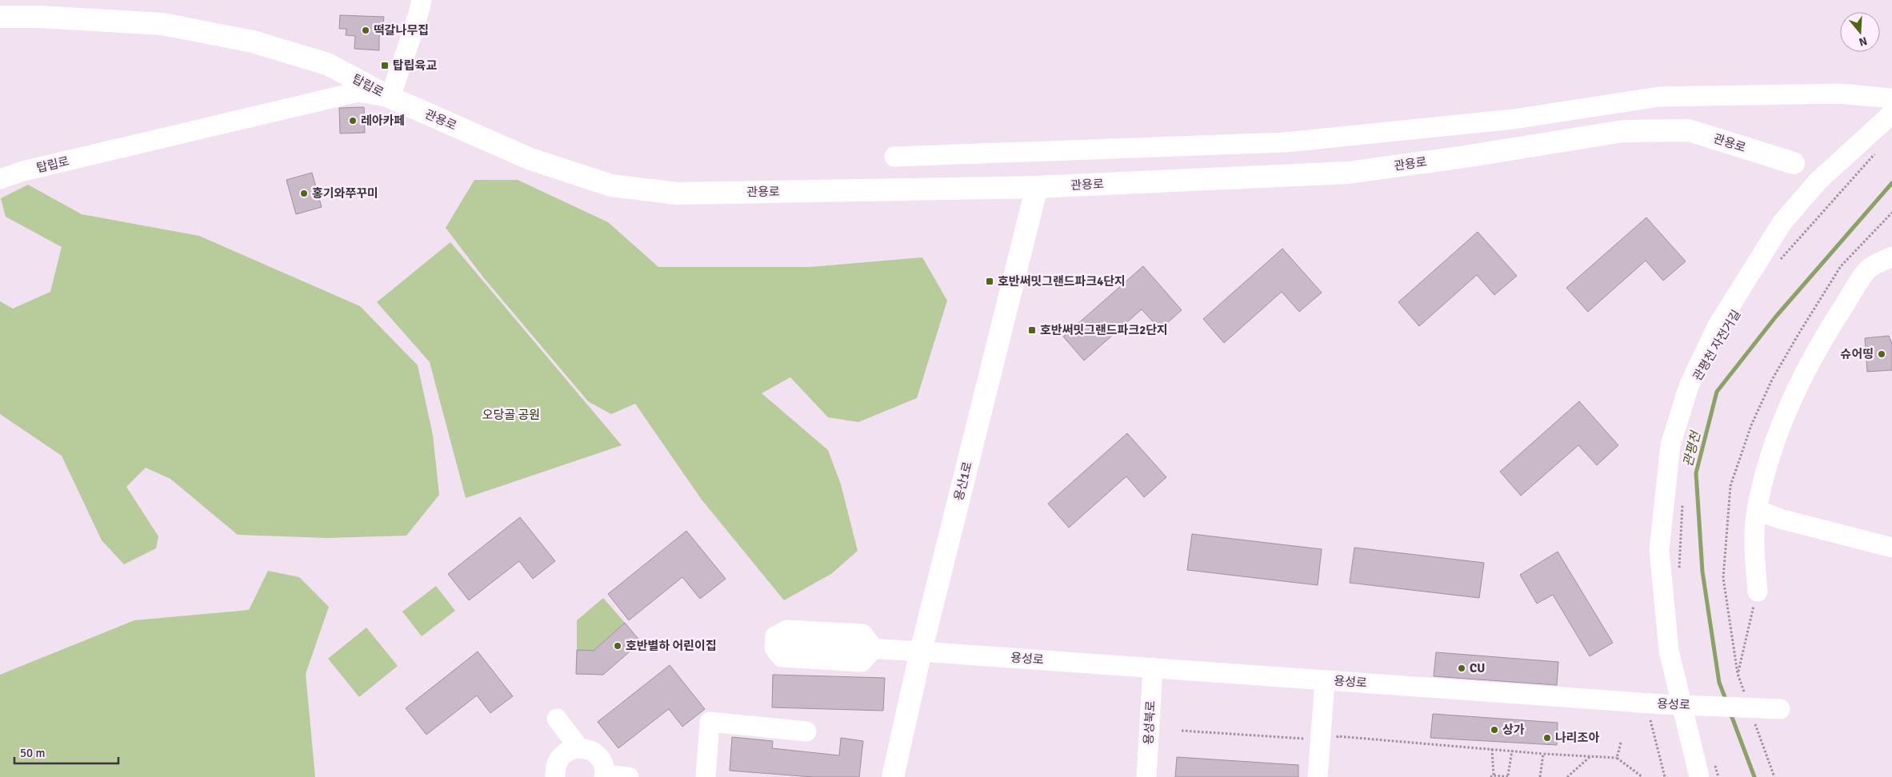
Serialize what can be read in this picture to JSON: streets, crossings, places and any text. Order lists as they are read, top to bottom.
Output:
{
  "streets": {
    "main road": ["탑립로", "관용로", "용산1로"],
    "street": ["용성로", "용성북로"]
  },
  "crossings": [
    ["탑립로", "관용로"],
    ["관용로", "용산1로"],
    ["용산1로", "용성로"],
    ["용성로", "용성북로"]
  ],
  "water": ["관평천"],
  "parks": ["오당골 공원"],
  "places": {
    "other": [
      "떡갈나무집",
      "레아카페",
      "홍기와쭈꾸미",
      "슈어띵",
      "호반별하 어린이집",
      "CU",
      "상가",
      "나리조아"
    ],
    "transit": ["탑립육교", "호반써밋그랜드파크4단지", "호반써밋그랜드파크2단지"]
  },
  "scale_bar": "50 m",
  "north": "bottom"
}
